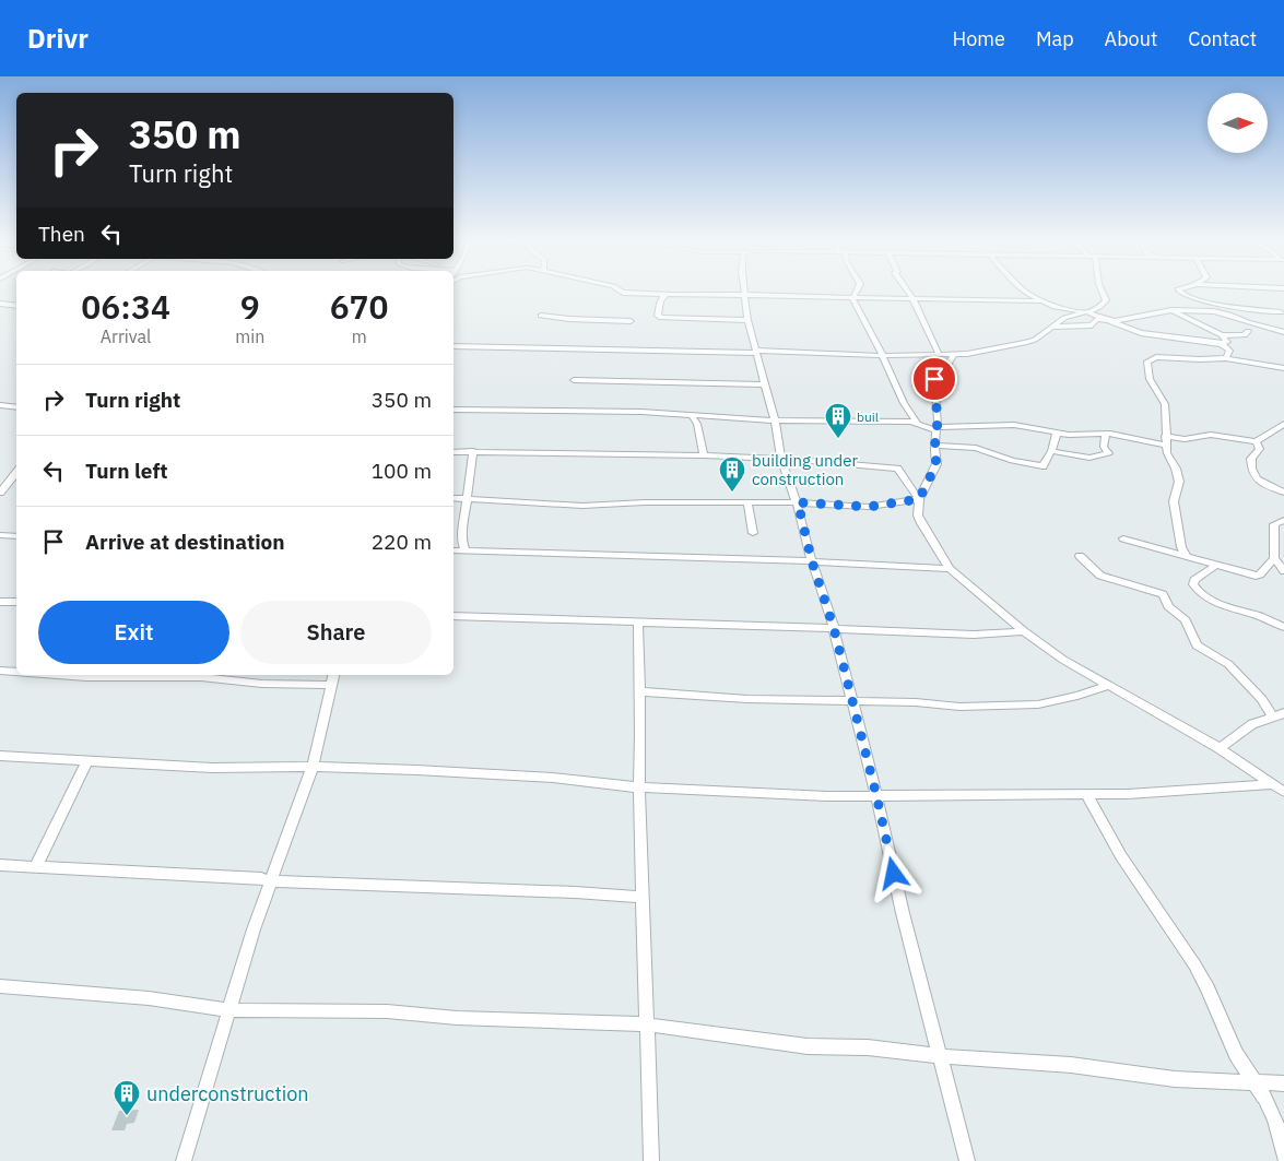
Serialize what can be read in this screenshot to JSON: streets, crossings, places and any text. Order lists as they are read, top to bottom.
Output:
{
  "places": {
    "building": ["buil", "building under construction", "underconstruction"]
  },
  "north": "right",
  "page": {
    "header": "Drivr",
    "nav": [
      "Home",
      "Map",
      "About",
      "Contact"
    ],
    "turn": ["350 m", "Turn right"],
    "then": "Then",
    "eta": [
      "06:34",
      "Arrival",
      "9",
      "min",
      "670",
      "m"
    ],
    "list": [
      {
        "name": "Turn right",
        "value": "350 m"
      },
      {
        "name": "Turn left",
        "value": "100 m"
      },
      {
        "name": "Arrive at destination",
        "value": "220 m"
      }
    ],
    "buttons": ["Exit", "Share"]
  }
}
